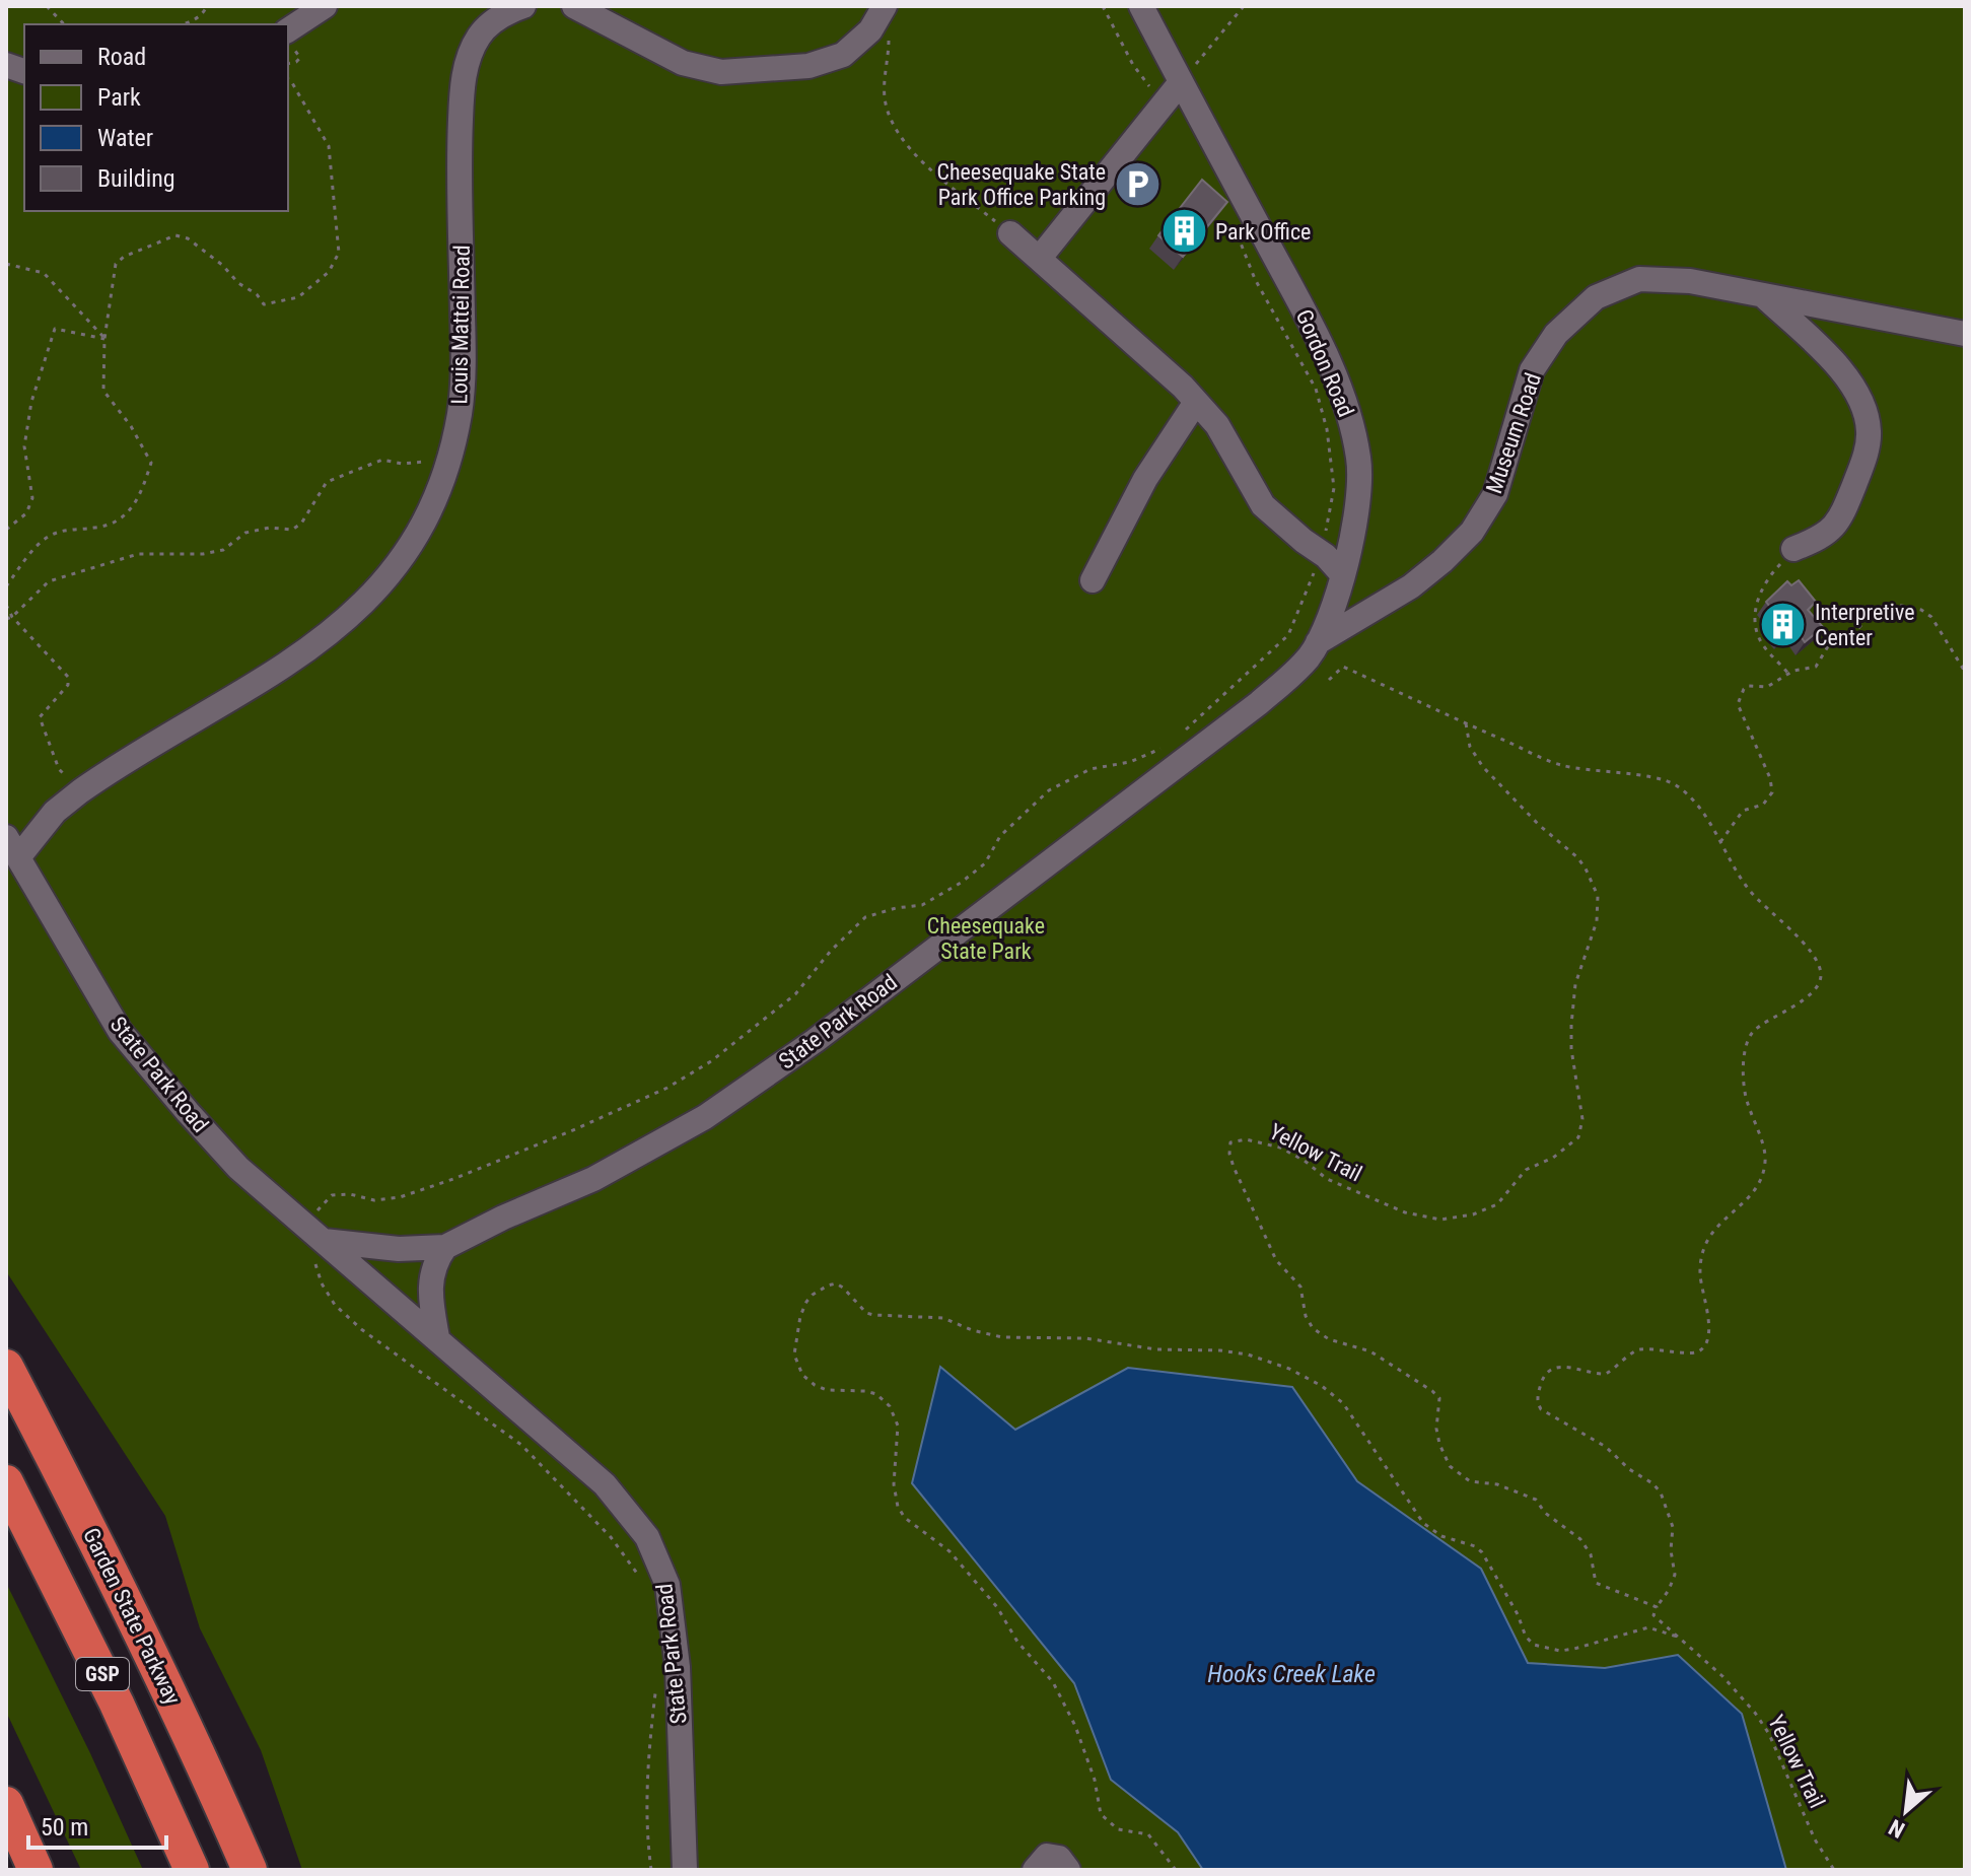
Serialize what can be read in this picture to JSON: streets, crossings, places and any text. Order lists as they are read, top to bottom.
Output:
{
  "streets": {
    "highway": ["Garden State Parkway", "GSP"],
    "street": [
      "Louis Mattei Road",
      "Gordon Road",
      "Museum Road",
      "State Park Road"
    ],
    "path": ["Yellow Trail"]
  },
  "crossings": [
    ["Louis Mattei Road", "State Park Road"],
    ["Gordon Road", "Museum Road"],
    ["Gordon Road", "State Park Road"]
  ],
  "water": ["Hooks Creek Lake"],
  "parks": ["Cheesequake State Park"],
  "places": {
    "parking": ["Cheesequake State Park Office Parking"],
    "building": ["Park Office", "Interpretive Center"]
  },
  "legend": [
    "Road",
    "Park",
    "Water",
    "Building"
  ],
  "scale_bar": "50 m",
  "north": "bottom left"
}
